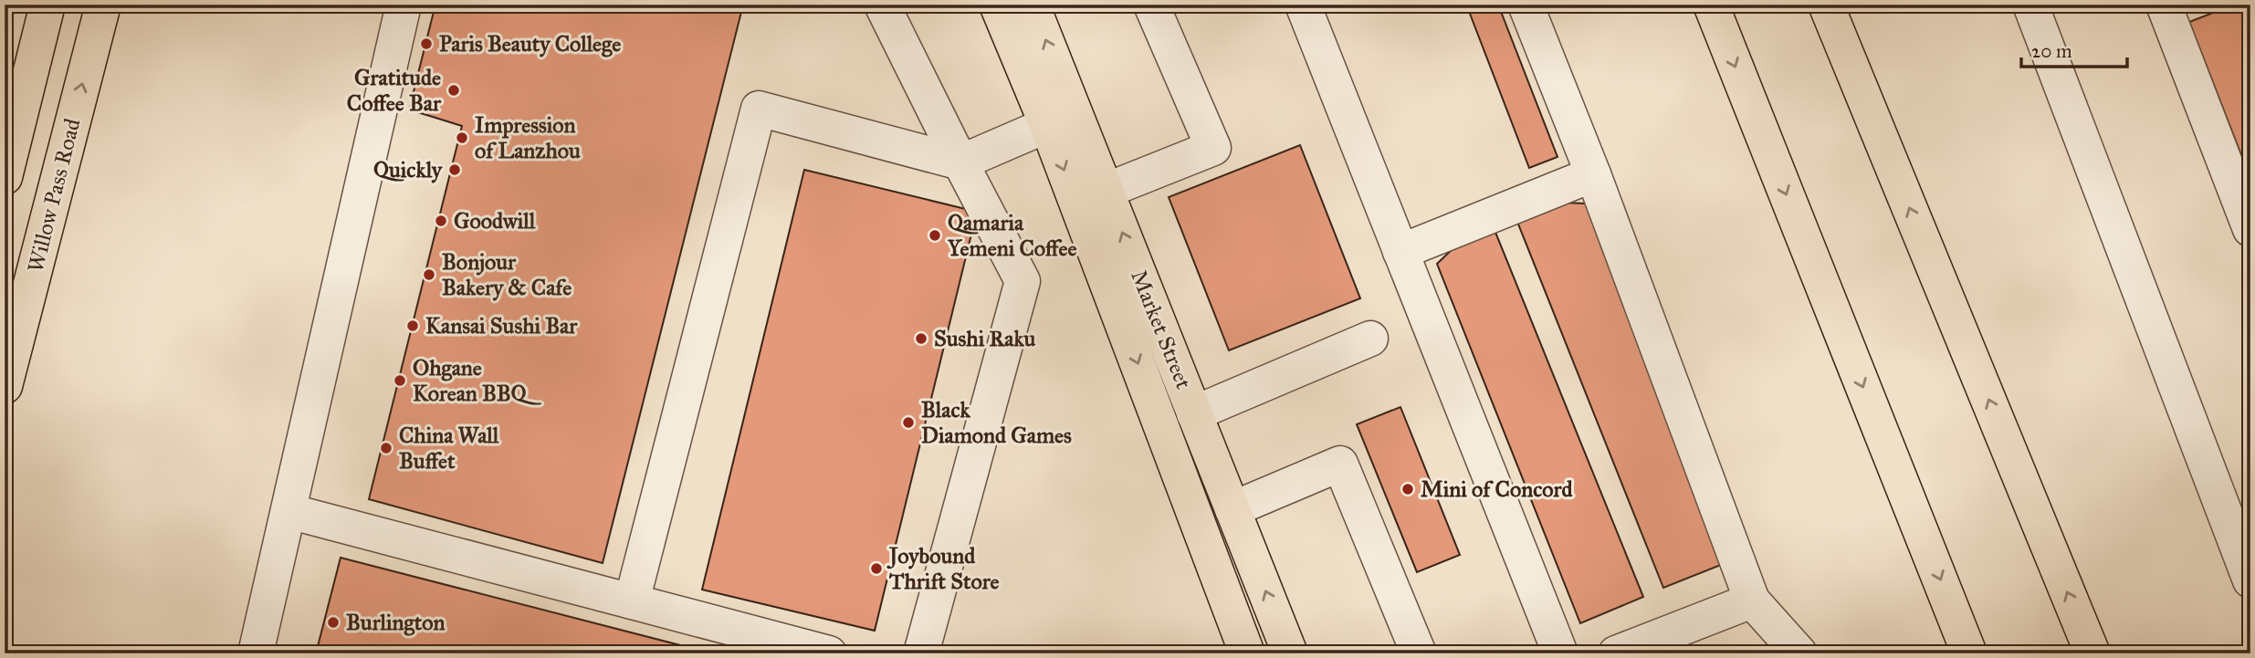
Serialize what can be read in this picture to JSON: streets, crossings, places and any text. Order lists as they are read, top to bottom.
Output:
{
  "streets": {
    "main road": ["Willow Pass Road", "Market Street"]
  },
  "places": [
    "Paris Beauty College",
    "Gratitude Coffee Bar",
    "Impression of Lanzhou",
    "Quickly",
    "Goodwill",
    "Qamaria Yemeni Coffee",
    "Bonjour Bakery & Cafe",
    "Kansai Sushi Bar",
    "Sushi Raku",
    "Ohgane Korean BBQ",
    "Black Diamond Games",
    "China Wall Buffet",
    "Mini of Concord",
    "Joybound Thrift Store",
    "Burlington"
  ],
  "scale_bar": "20 m"
}
